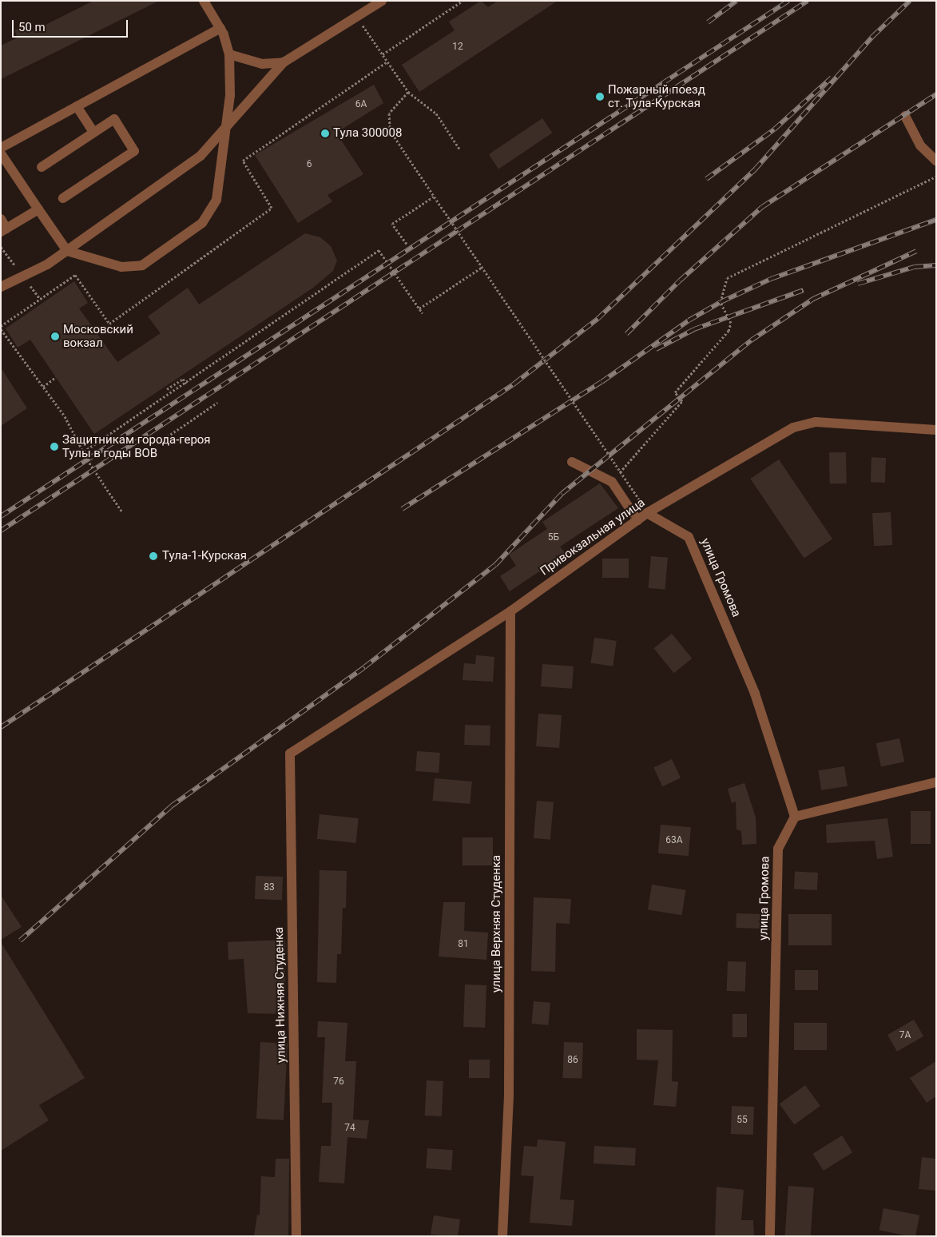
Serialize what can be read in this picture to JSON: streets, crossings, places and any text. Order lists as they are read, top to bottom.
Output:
{
  "streets": {
    "street": [
      "Привокзальная улица",
      "улица Громова",
      "улица Верхняя Cтуденка",
      "улица Нижняя Cтуденкa"
    ]
  },
  "crossings": [
    ["Привокзальная улица", "улица Громова"],
    ["Привокзальная улица", "улица Верхняя Cтуденка"],
    ["Привокзальная улица", "улица Нижняя Cтуденкa"]
  ],
  "places": [
    "Пожарный поезд ст. Тула-Курская",
    "Тула 300008",
    "Московский вокзал",
    "Защитникам города-героя Тулы в годы ВОВ",
    "Тула-1-Курская"
  ],
  "house_numbers": [
    "12",
    "6А",
    "6",
    "5Б",
    "63А",
    "83",
    "81",
    "7А",
    "86",
    "76",
    "55",
    "74"
  ],
  "scale_bar": "50 m"
}
